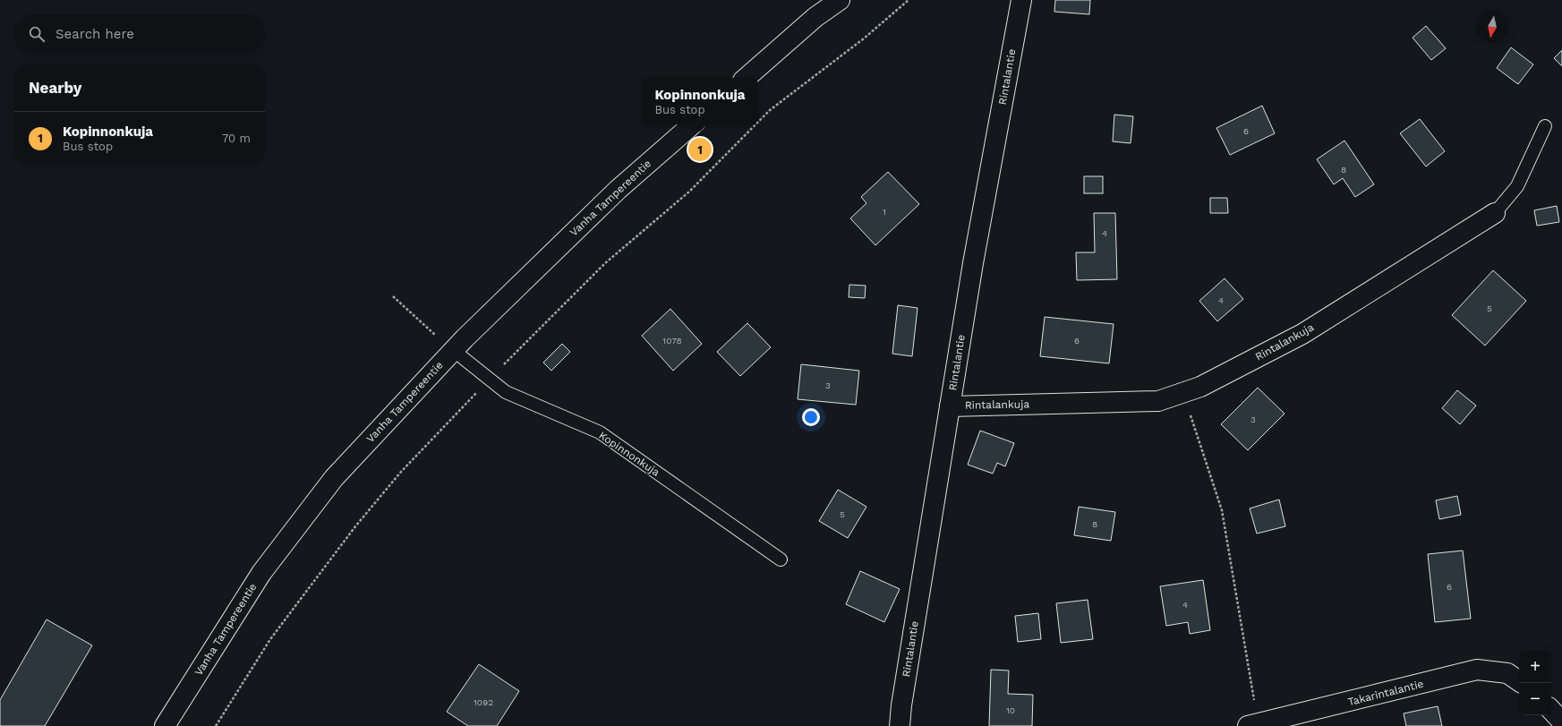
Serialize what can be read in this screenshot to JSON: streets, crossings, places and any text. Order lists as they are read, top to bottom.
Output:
{
  "streets": {
    "street": [
      "Rintalantie",
      "Vanha Tampereentie",
      "Rintalankuja",
      "Takarintalantie"
    ],
    "lane": ["Kopinnonkuja"]
  },
  "crossings": [
    ["Rintalantie", "Rintalankuja"],
    ["Vanha Tampereentie", "Kopinnonkuja"]
  ],
  "house_numbers": [
    "6",
    "8",
    "1",
    "4",
    "4",
    "5",
    "1078",
    "6",
    "3",
    "3",
    "5",
    "8",
    "6",
    "4",
    "1092",
    "10"
  ],
  "north": "bottom",
  "page": {
    "search": "Search here",
    "heading": "Nearby",
    "popup": ["Kopinnonkuja", "Bus stop"],
    "list": [
      {
        "mark": "1",
        "name": "Kopinnonkuja",
        "note": "Bus stop",
        "value": "70 m"
      }
    ],
    "pins": "1",
    "map_buttons": ["+", "−"]
  }
}
